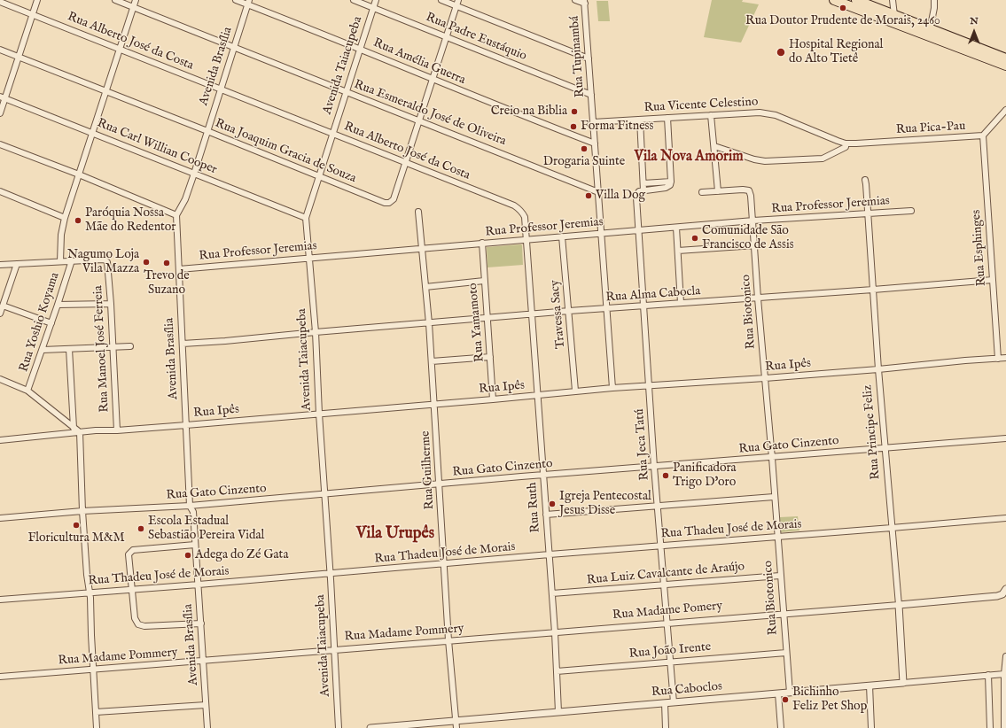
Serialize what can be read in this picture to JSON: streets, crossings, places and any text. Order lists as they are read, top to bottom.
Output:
{
  "streets": {
    "street": [
      "Rua Padre Eustáquio",
      "Rua Alberto José da Costa",
      "Rua Tupinambá",
      "Rua Amélia Guerra",
      "Avenida Taiacupeba",
      "Avenida Brasília",
      "Rua Vicente Celestino",
      "Rua Esmeraldo José de Oliveira",
      "Rua Pica-Pau",
      "Rua Carl Willian Cooper",
      "Rua Joaquim Gracia de Souza",
      "Rua Professor Jeremias",
      "Rua Esphinges",
      "Rua Alma Cabocla",
      "Rua Biotonico",
      "Travessa Sacy",
      "Rua Yoshio Koyama",
      "Rua Yamamoto",
      "Rua Manoel José Ferreia",
      "Rua Ipês",
      "Rua Principe Feliz",
      "Rua Jeca Tatú",
      "Rua Gato Cinzento",
      "Rua Guilherme",
      "Rua Ruth",
      "Rua Thadeu José de Morais",
      "Rua Luiz Cavalcante de Araújo",
      "Rua Madame Pomery",
      "Rua Madame Pommery",
      "Rua João Irente",
      "Rua Caboclos"
    ]
  },
  "crossings": [
    ["Rua Padre Eustáquio", "Rua Tupinambá"],
    ["Rua Padre Eustáquio", "Avenida Taiacupeba"],
    ["Rua Alberto José da Costa", "Avenida Taiacupeba"],
    ["Rua Alberto José da Costa", "Avenida Brasília"],
    ["Rua Alberto José da Costa", "Rua Joaquim Gracia de Souza"],
    ["Rua Alberto José da Costa", "Rua Ruth"],
    ["Rua Tupinambá", "Rua Amélia Guerra"],
    ["Rua Tupinambá", "Rua Vicente Celestino"],
    ["Rua Tupinambá", "Rua Esmeraldo José de Oliveira"],
    ["Rua Tupinambá", "Rua Professor Jeremias"],
    ["Rua Tupinambá", "Rua Alma Cabocla"],
    ["Rua Tupinambá", "Rua Ipês"],
    ["Rua Amélia Guerra", "Avenida Taiacupeba"],
    ["Rua Amélia Guerra", "Avenida Brasília"],
    ["Avenida Taiacupeba", "Rua Esmeraldo José de Oliveira"],
    ["Avenida Taiacupeba", "Rua Carl Willian Cooper"],
    ["Avenida Taiacupeba", "Rua Joaquim Gracia de Souza"],
    ["Avenida Taiacupeba", "Rua Professor Jeremias"],
    ["Avenida Taiacupeba", "Rua Alma Cabocla"],
    ["Avenida Taiacupeba", "Rua Ipês"],
    ["Avenida Taiacupeba", "Rua Gato Cinzento"],
    ["Avenida Taiacupeba", "Rua Thadeu José de Morais"],
    ["Avenida Taiacupeba", "Rua Madame Pommery"],
    ["Avenida Brasília", "Rua Esmeraldo José de Oliveira"],
    ["Avenida Brasília", "Rua Carl Willian Cooper"],
    ["Avenida Brasília", "Rua Joaquim Gracia de Souza"],
    ["Avenida Brasília", "Rua Professor Jeremias"],
    ["Avenida Brasília", "Rua Alma Cabocla"],
    ["Avenida Brasília", "Rua Ipês"],
    ["Avenida Brasília", "Rua Gato Cinzento"],
    ["Avenida Brasília", "Rua Thadeu José de Morais"],
    ["Avenida Brasília", "Rua Madame Pommery"],
    ["Rua Vicente Celestino", "Rua Pica-Pau"],
    ["Rua Pica-Pau", "Rua Esphinges"],
    ["Rua Professor Jeremias", "Rua Biotonico"],
    ["Rua Professor Jeremias", "Travessa Sacy"],
    ["Rua Professor Jeremias", "Rua Yamamoto"],
    ["Rua Professor Jeremias", "Rua Principe Feliz"],
    ["Rua Professor Jeremias", "Rua Jeca Tatú"],
    ["Rua Professor Jeremias", "Rua Guilherme"],
    ["Rua Professor Jeremias", "Rua Ruth"],
    ["Rua Esphinges", "Rua Alma Cabocla"],
    ["Rua Esphinges", "Rua Ipês"],
    ["Rua Alma Cabocla", "Rua Biotonico"],
    ["Rua Alma Cabocla", "Travessa Sacy"],
    ["Rua Alma Cabocla", "Rua Yamamoto"],
    ["Rua Alma Cabocla", "Rua Principe Feliz"],
    ["Rua Alma Cabocla", "Rua Jeca Tatú"],
    ["Rua Alma Cabocla", "Rua Guilherme"],
    ["Rua Alma Cabocla", "Rua Ruth"],
    ["Rua Biotonico", "Rua Ipês"],
    ["Rua Biotonico", "Rua Gato Cinzento"],
    ["Rua Biotonico", "Rua Thadeu José de Morais"],
    ["Rua Biotonico", "Rua Luiz Cavalcante de Araújo"],
    ["Rua Biotonico", "Rua Madame Pomery"],
    ["Rua Biotonico", "Rua João Irente"],
    ["Rua Biotonico", "Rua Caboclos"],
    ["Travessa Sacy", "Rua Ipês"],
    ["Rua Yoshio Koyama", "Rua Manoel José Ferreia"],
    ["Rua Yamamoto", "Rua Ipês"],
    ["Rua Manoel José Ferreia", "Rua Ipês"],
    ["Rua Ipês", "Rua Principe Feliz"],
    ["Rua Ipês", "Rua Jeca Tatú"],
    ["Rua Ipês", "Rua Guilherme"],
    ["Rua Ipês", "Rua Ruth"],
    ["Rua Principe Feliz", "Rua Gato Cinzento"],
    ["Rua Principe Feliz", "Rua Thadeu José de Morais"],
    ["Rua Principe Feliz", "Rua Caboclos"],
    ["Rua Jeca Tatú", "Rua Gato Cinzento"],
    ["Rua Jeca Tatú", "Rua Thadeu José de Morais"],
    ["Rua Jeca Tatú", "Rua Luiz Cavalcante de Araújo"],
    ["Rua Jeca Tatú", "Rua Madame Pomery"],
    ["Rua Jeca Tatú", "Rua João Irente"],
    ["Rua Jeca Tatú", "Rua Caboclos"],
    ["Rua Gato Cinzento", "Rua Guilherme"],
    ["Rua Gato Cinzento", "Rua Ruth"],
    ["Rua Guilherme", "Rua Thadeu José de Morais"],
    ["Rua Guilherme", "Rua Madame Pommery"],
    ["Rua Guilherme", "Rua Caboclos"],
    ["Rua Ruth", "Rua Thadeu José de Morais"],
    ["Rua Ruth", "Rua Luiz Cavalcante de Araújo"],
    ["Rua Ruth", "Rua Madame Pomery"],
    ["Rua Ruth", "Rua Madame Pommery"],
    ["Rua Ruth", "Rua João Irente"],
    ["Rua Ruth", "Rua Caboclos"],
    ["Rua Madame Pomery", "Rua Madame Pommery"]
  ],
  "districts": ["Vila Nova Amorim", "Vila Urupês"],
  "places": [
    "Rua Doutor Prudente de Morais, 2460",
    "Hospital Regional do Alto Tietê",
    "Creio na Biblia",
    "Forma Fitness",
    "Drogaria Suinte",
    "Villa Dog",
    "Paróquia Nossa Mãe do Redentor",
    "Comunidade São Francisco de Assis",
    "Nagumo Loja Vila Mazza",
    "Trevo de Suzano",
    "Panificadora Trigo D'oro",
    "Igreja Pentecostal Jesus Disse",
    "Floricultura M&M",
    "Escola Estadual Sebastião Pereira Vidal",
    "Adega do Zé Gata",
    "Bichinho Feliz Pet Shop"
  ],
  "north": "top"
}
